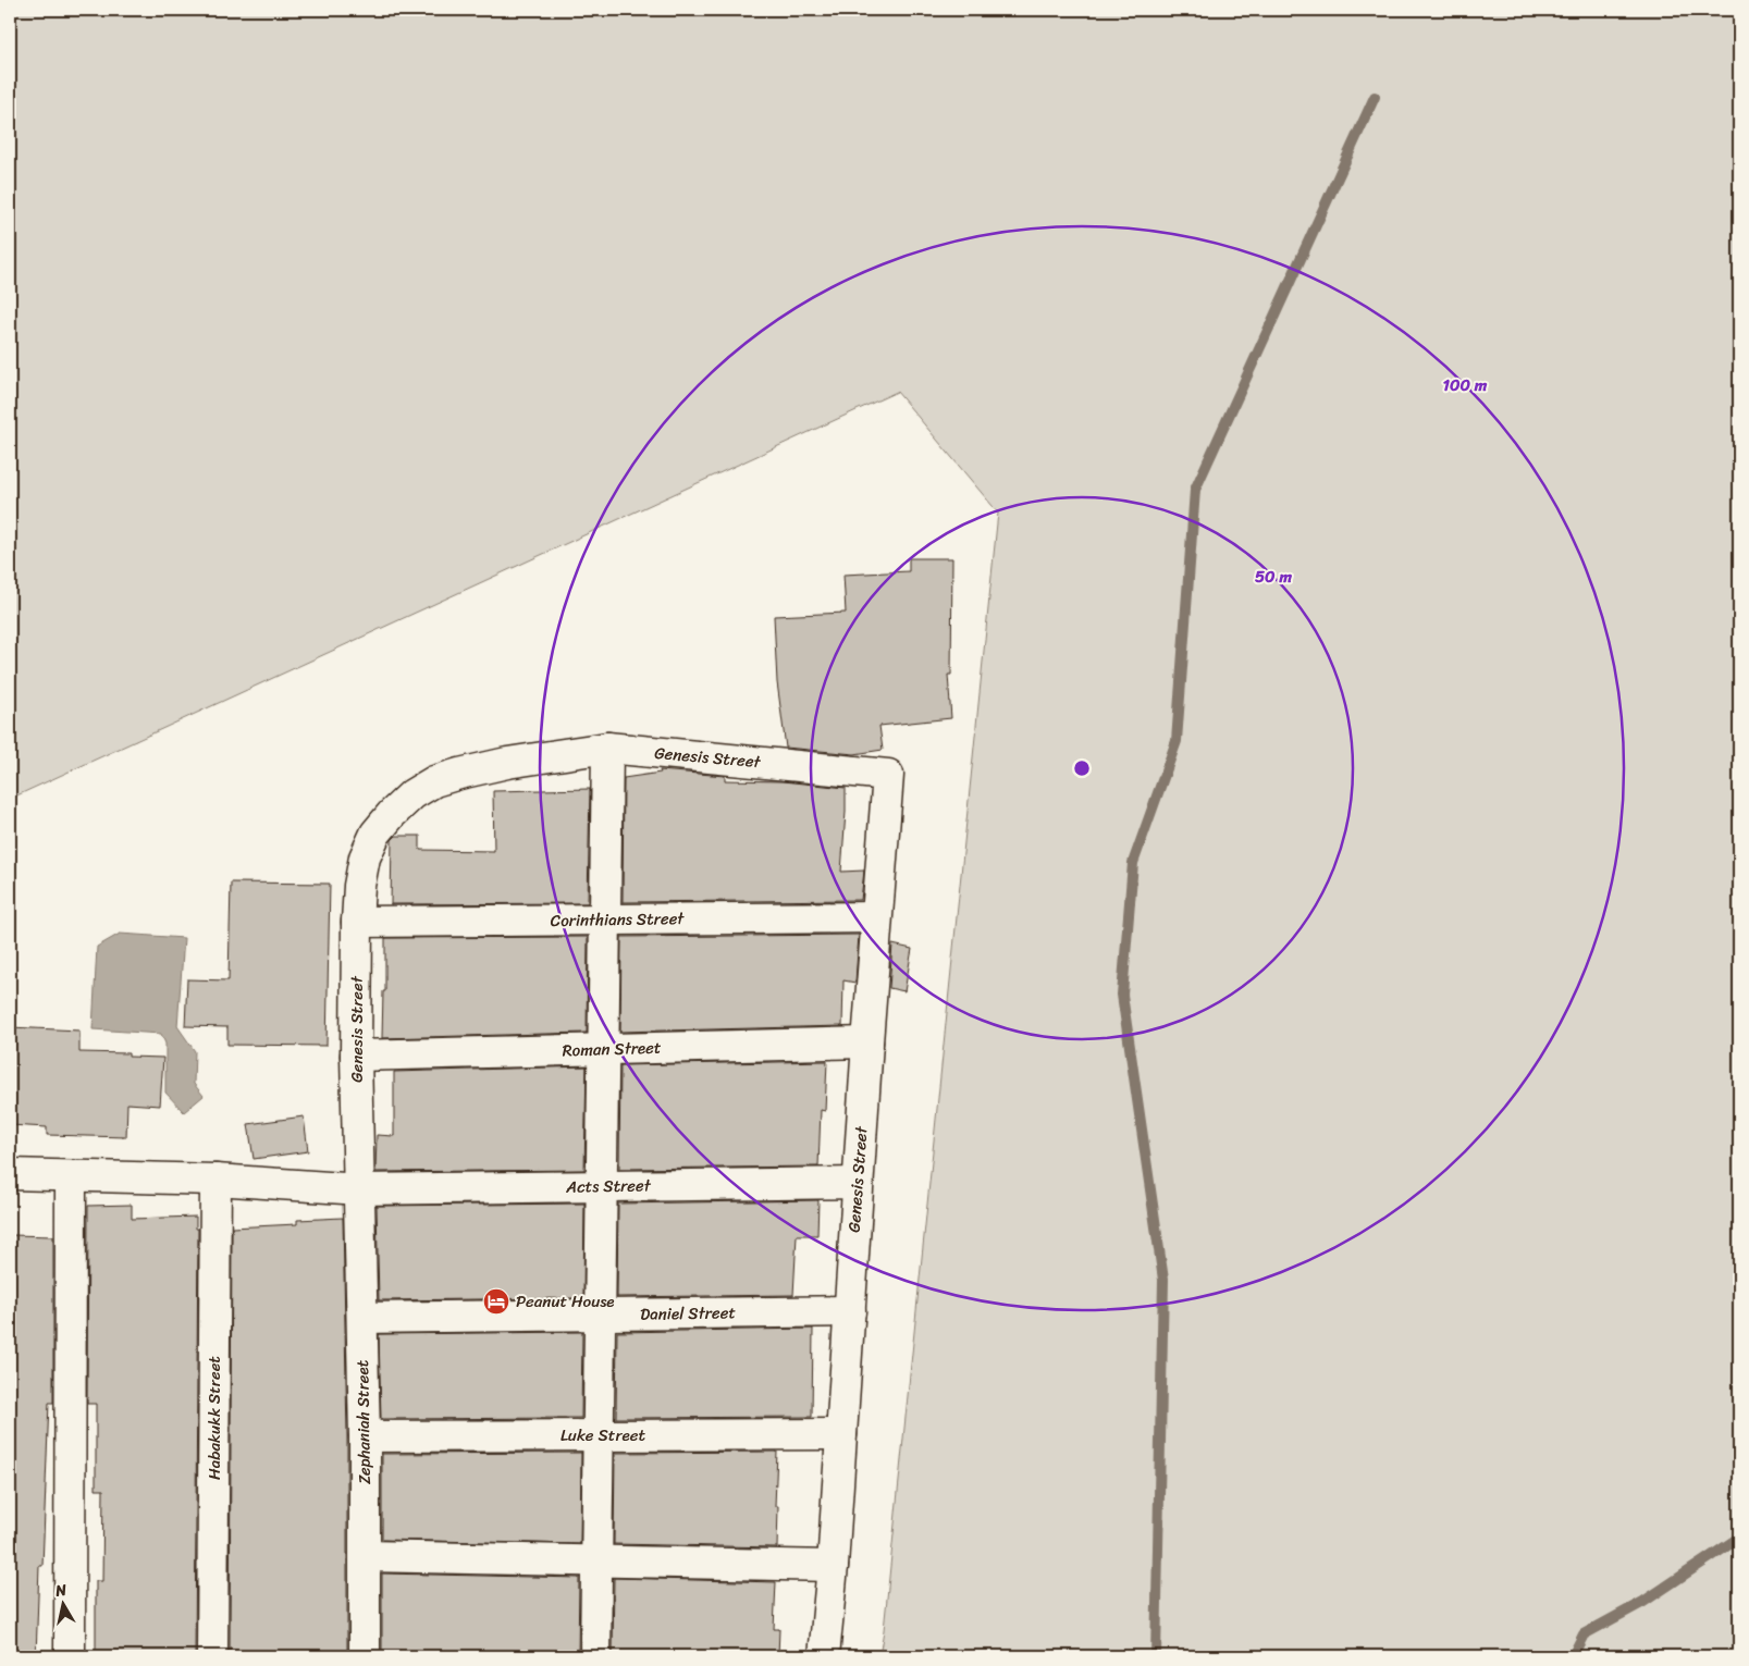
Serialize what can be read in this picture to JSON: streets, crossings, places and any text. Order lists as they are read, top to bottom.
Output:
{
  "streets": {
    "street": [
      "Genesis Street",
      "Corinthians Street",
      "Roman Street",
      "Acts Street",
      "Daniel Street",
      "Habakukk Street",
      "Zephaniah Street",
      "Luke Street"
    ]
  },
  "crossings": [
    ["Genesis Street", "Corinthians Street"],
    ["Genesis Street", "Roman Street"],
    ["Genesis Street", "Acts Street"],
    ["Genesis Street", "Daniel Street"],
    ["Genesis Street", "Zephaniah Street"],
    ["Genesis Street", "Luke Street"],
    ["Acts Street", "Zephaniah Street"],
    ["Daniel Street", "Zephaniah Street"],
    ["Zephaniah Street", "Luke Street"]
  ],
  "places": {
    "hotel": ["Peanut House"]
  },
  "north": "top",
  "rings": ["100 m", "50 m"]
}
